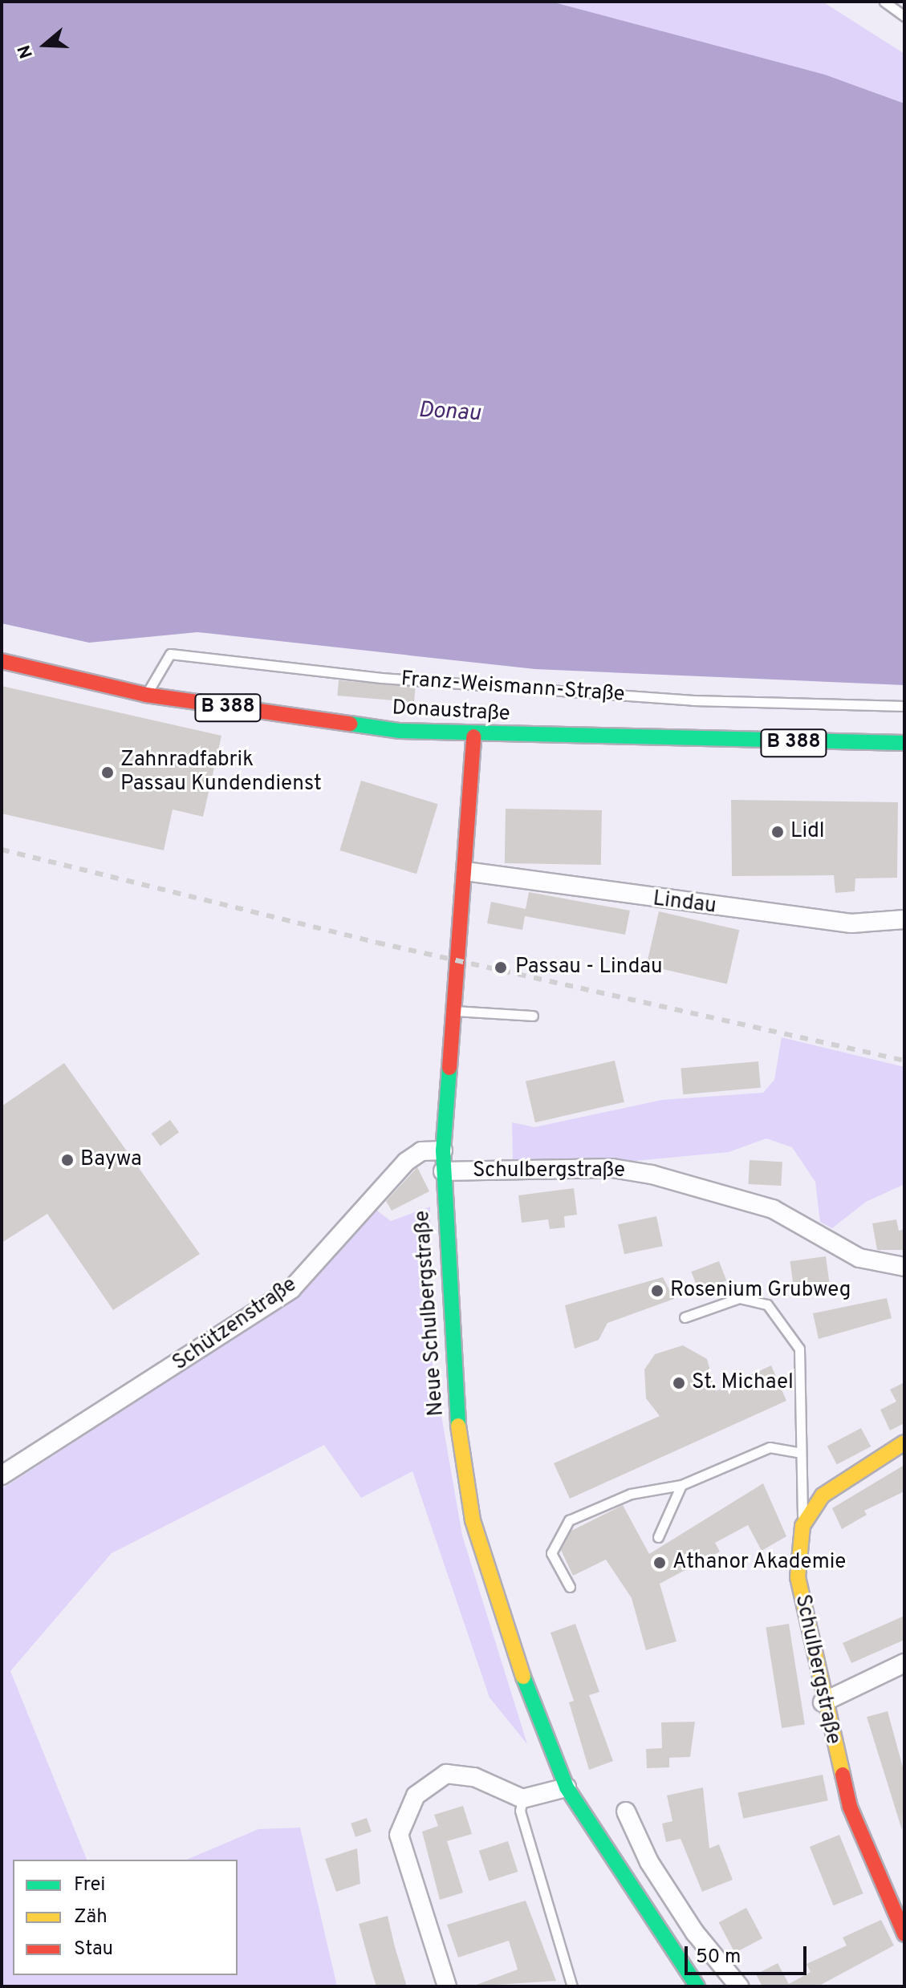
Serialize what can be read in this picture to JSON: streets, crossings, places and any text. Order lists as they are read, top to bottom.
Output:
{
  "streets": {
    "street": [
      "B 388",
      "Donaustraße",
      "Lindau",
      "Schulbergstraße",
      "Neue Schulbergstraße",
      "Schützenstraße"
    ],
    "lane": ["Franz-Weismann-Straße"]
  },
  "crossings": [
    ["Franz-Weismann-Straße", "Donaustraße"],
    ["Donaustraße", "Neue Schulbergstraße"],
    ["Lindau", "Neue Schulbergstraße"],
    ["Schulbergstraße", "Neue Schulbergstraße"],
    ["Neue Schulbergstraße", "Schützenstraße"]
  ],
  "water": ["Donau"],
  "places": [
    "Zahnradfabrik Passau Kundendienst",
    "Lidl",
    "Passau - Lindau",
    "Baywa",
    "Rosenium Grubweg",
    "St. Michael",
    "Athanor Akademie"
  ],
  "legend": ["Frei", "Zäh", "Stau"],
  "scale_bar": "50 m",
  "north": "left"
}
